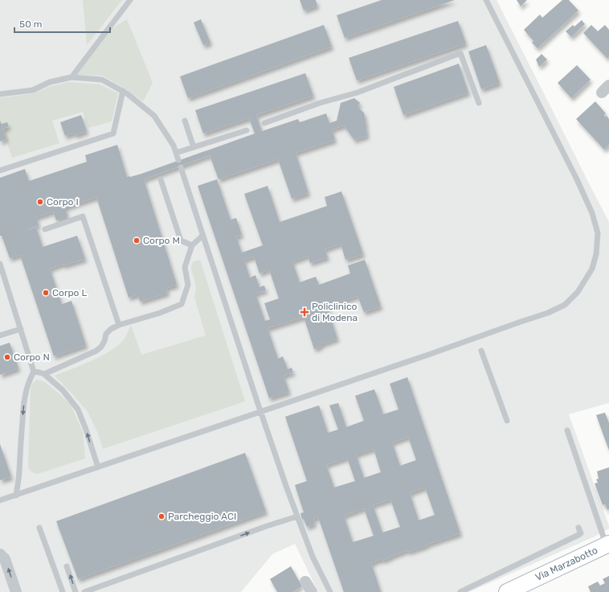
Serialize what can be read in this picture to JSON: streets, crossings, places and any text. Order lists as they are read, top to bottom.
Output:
{
  "streets": {
    "main road": ["Via Marzabotto"]
  },
  "places": {
    "other": [
      "Corpo I",
      "Corpo M",
      "Corpo L",
      "Corpo N",
      "Parcheggio ACI"
    ],
    "health": ["Policlinico di Modena"]
  },
  "scale_bar": "50 m"
}
